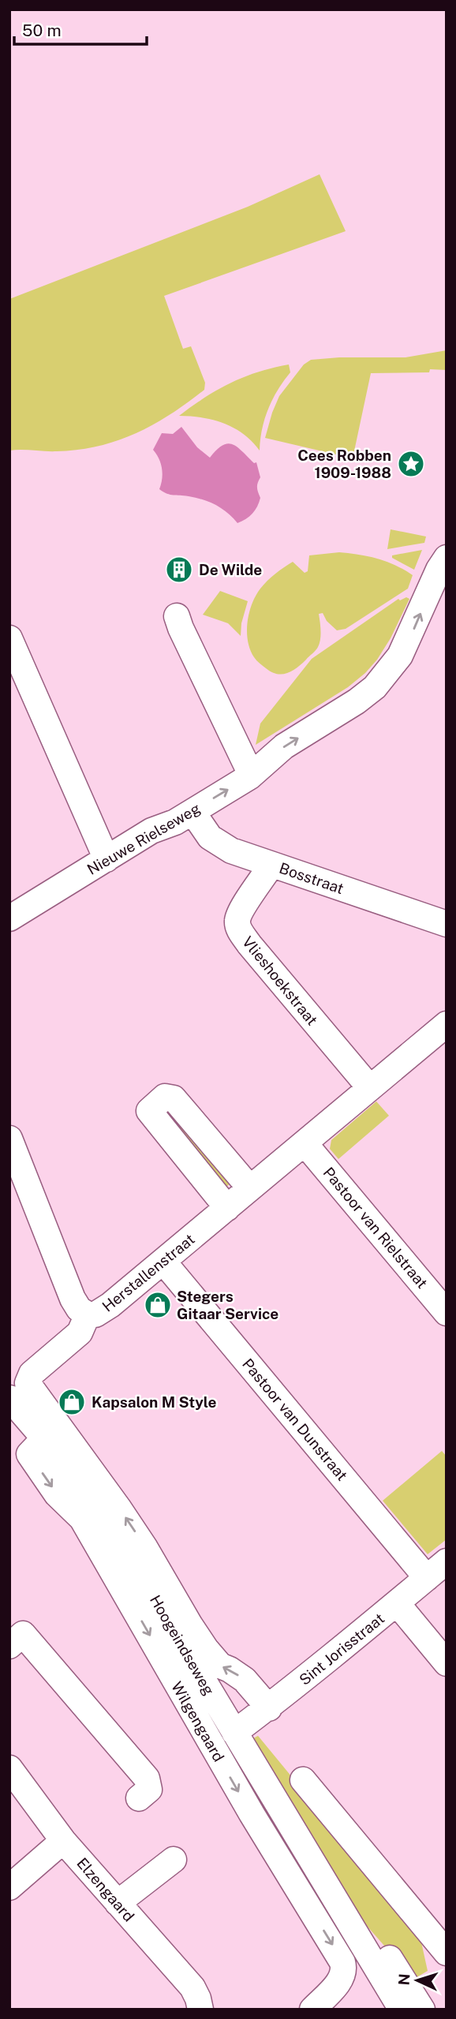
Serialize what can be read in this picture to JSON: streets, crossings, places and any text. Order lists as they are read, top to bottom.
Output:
{
  "streets": {
    "street": [
      "Nieuwe Rielseweg",
      "Bosstraat",
      "Vlieshoekstraat",
      "Pastoor van Rielstraat",
      "Herstallenstraat",
      "Pastoor van Dunstraat",
      "Hoogeindseweg",
      "Sint Jorisstraat",
      "Wilgengaard",
      "Elzengaard"
    ]
  },
  "crossings": [
    ["Nieuwe Rielseweg", "Bosstraat"],
    ["Bosstraat", "Vlieshoekstraat"],
    ["Vlieshoekstraat", "Herstallenstraat"],
    ["Pastoor van Rielstraat", "Herstallenstraat"],
    ["Herstallenstraat", "Pastoor van Dunstraat"],
    ["Herstallenstraat", "Hoogeindseweg"],
    ["Pastoor van Dunstraat", "Sint Jorisstraat"],
    ["Hoogeindseweg", "Sint Jorisstraat"],
    ["Hoogeindseweg", "Wilgengaard"]
  ],
  "one_way": ["Nieuwe Rielseweg"],
  "places": {
    "place": ["Cees Robben 1909-1988"],
    "building": ["De Wilde"],
    "shop": ["Stegers Gitaar Service", "Kapsalon M Style"]
  },
  "scale_bar": "50 m",
  "north": "left"
}
